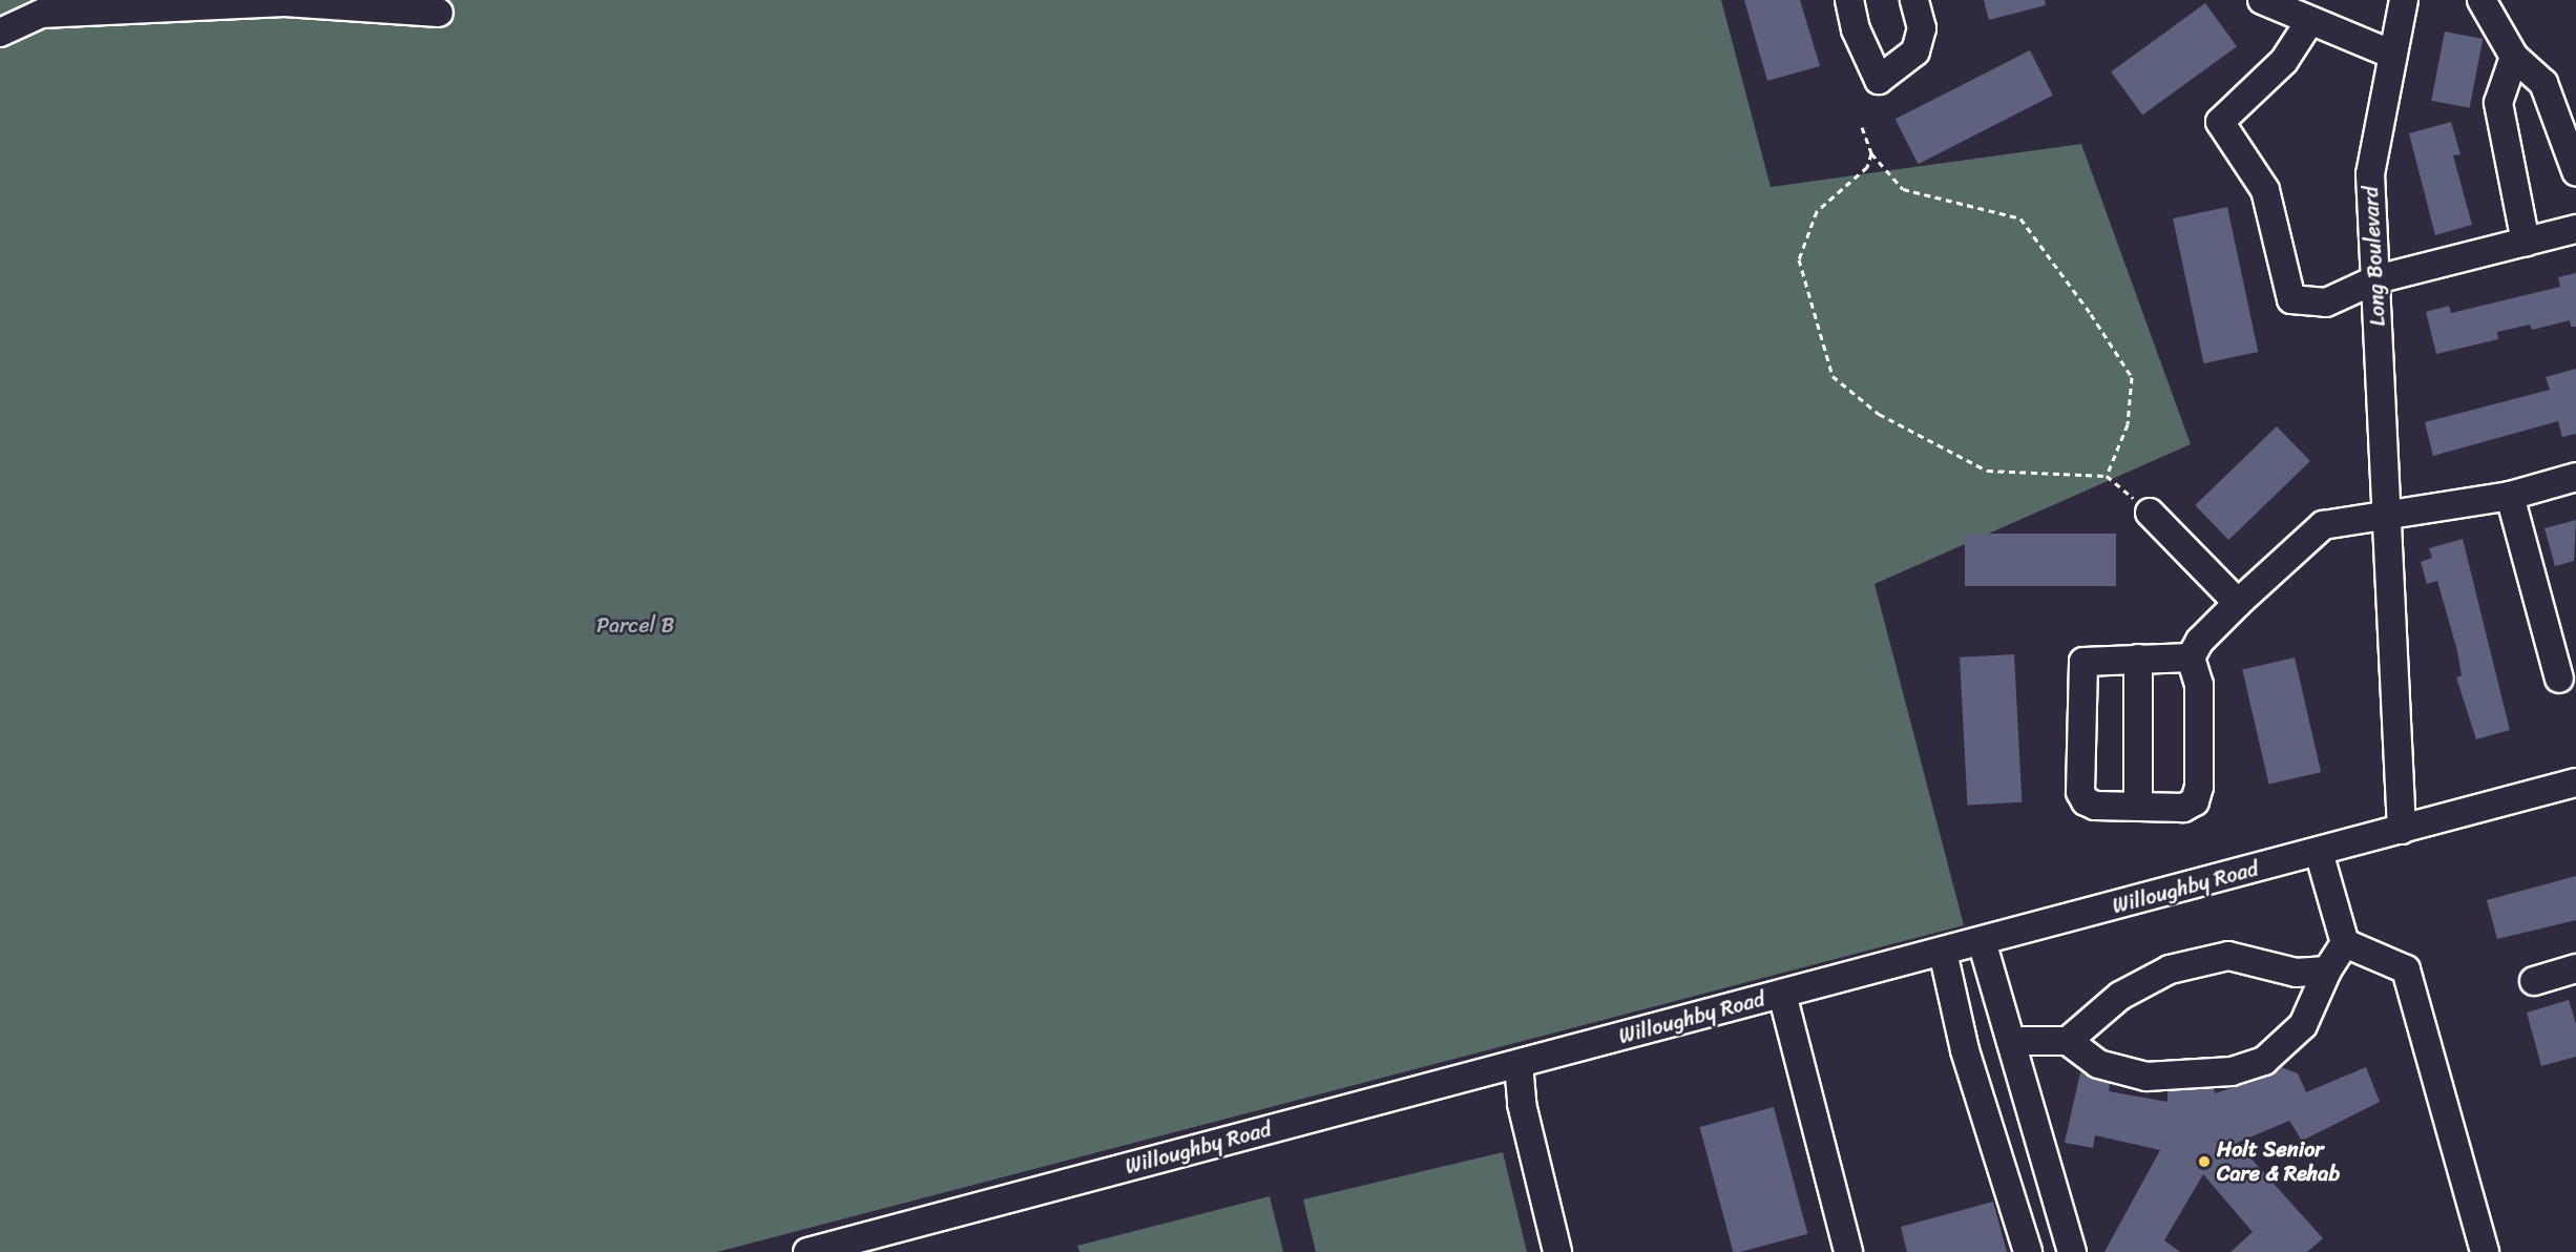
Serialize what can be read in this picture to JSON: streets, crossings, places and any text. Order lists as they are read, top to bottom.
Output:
{
  "streets": {
    "street": ["Long Boulevard", "Willoughby Road"]
  },
  "crossings": [
    ["Long Boulevard", "Willoughby Road"]
  ],
  "parks": ["Parcel B"],
  "places": ["Holt Senior Care & Rehab"]
}
